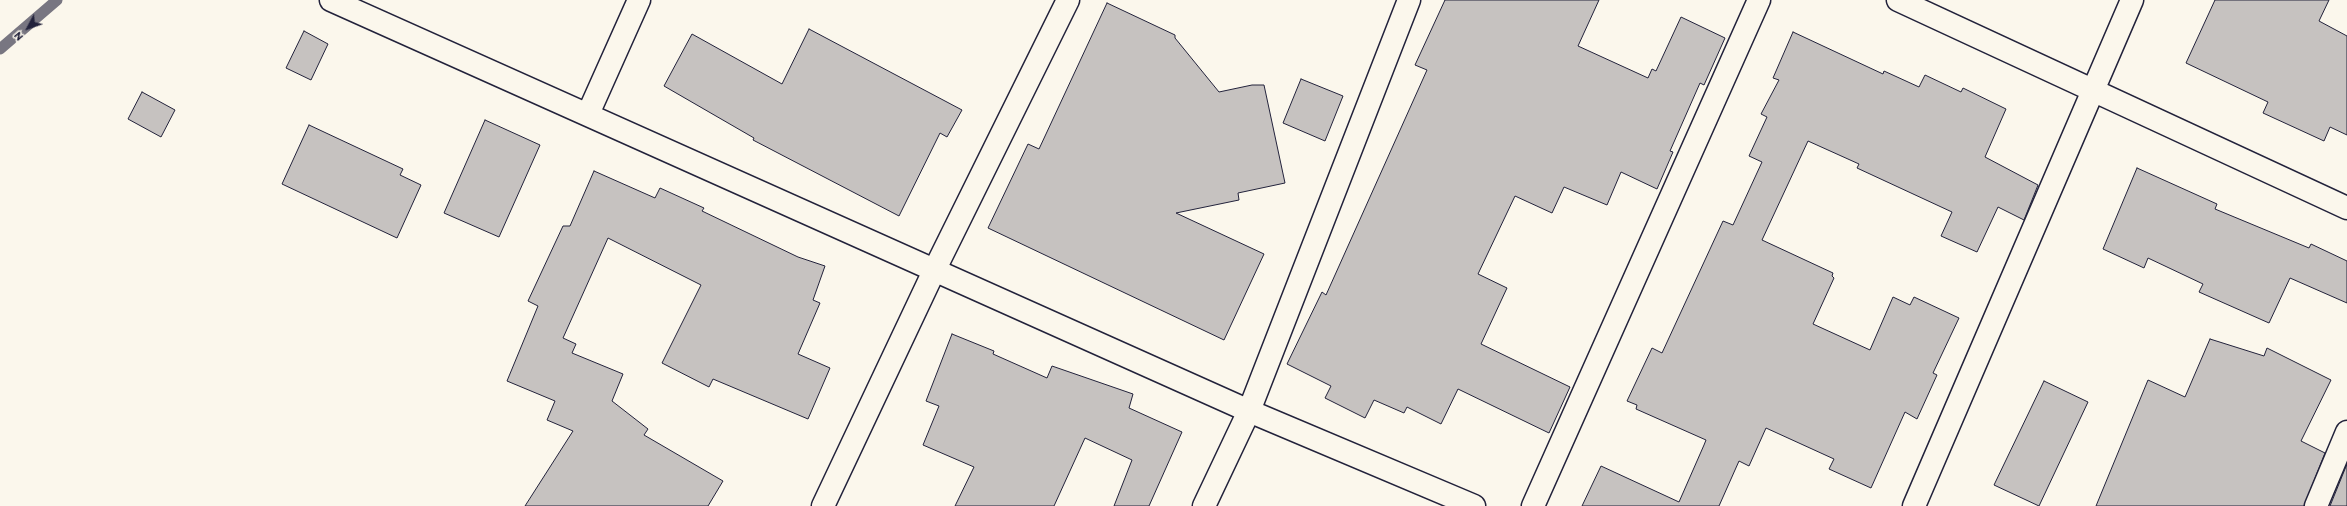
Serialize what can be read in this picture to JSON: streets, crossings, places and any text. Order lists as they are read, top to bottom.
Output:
{
  "north": "bottom left"
}
